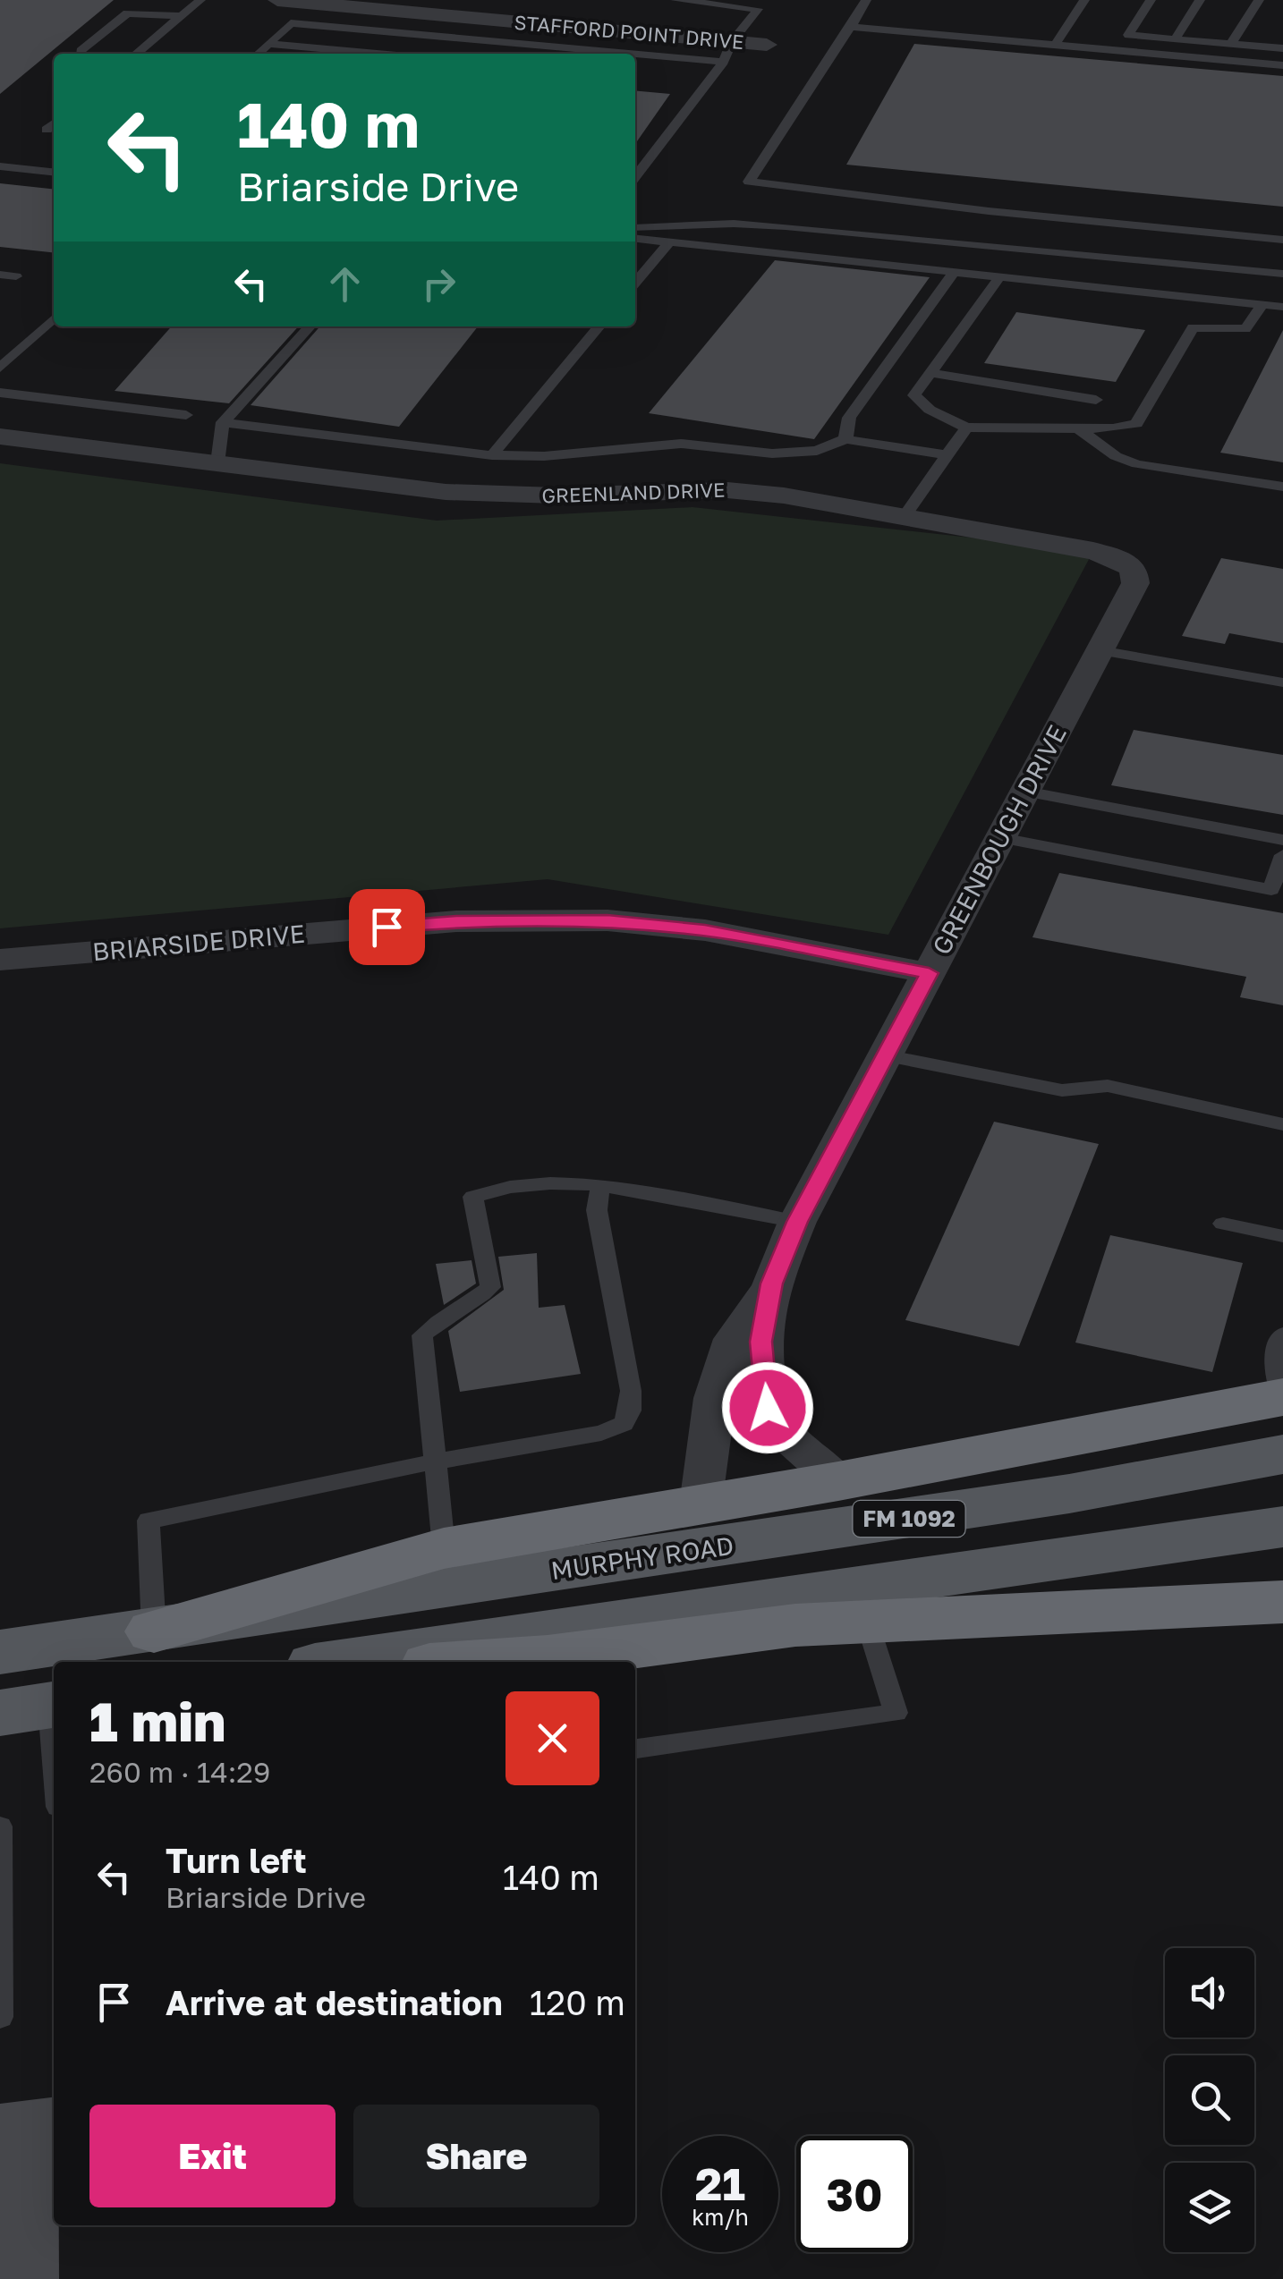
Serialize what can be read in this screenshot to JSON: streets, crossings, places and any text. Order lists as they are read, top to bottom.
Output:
{
  "streets": {
    "main road": ["FM 1092", "MURPHY ROAD"],
    "street": [
      "STAFFORD POINT DRIVE",
      "GREENLAND DRIVE",
      "GREENBOUGH DRIVE",
      "BRIARSIDE DRIVE"
    ]
  },
  "crossings": [
    ["GREENLAND DRIVE", "GREENBOUGH DRIVE"],
    ["GREENBOUGH DRIVE", "BRIARSIDE DRIVE"]
  ],
  "page": {
    "turn": ["140 m", "Briarside Drive"],
    "heading": ["1 min", "260 m · 14:29"],
    "list": [
      {
        "name": "Turn left",
        "note": "Briarside Drive",
        "value": "140 m"
      },
      {
        "name": "Arrive at destination",
        "value": "120 m"
      }
    ],
    "buttons": ["Exit", "Share"],
    "speed": "21 km/h",
    "limit": "30"
  }
}
